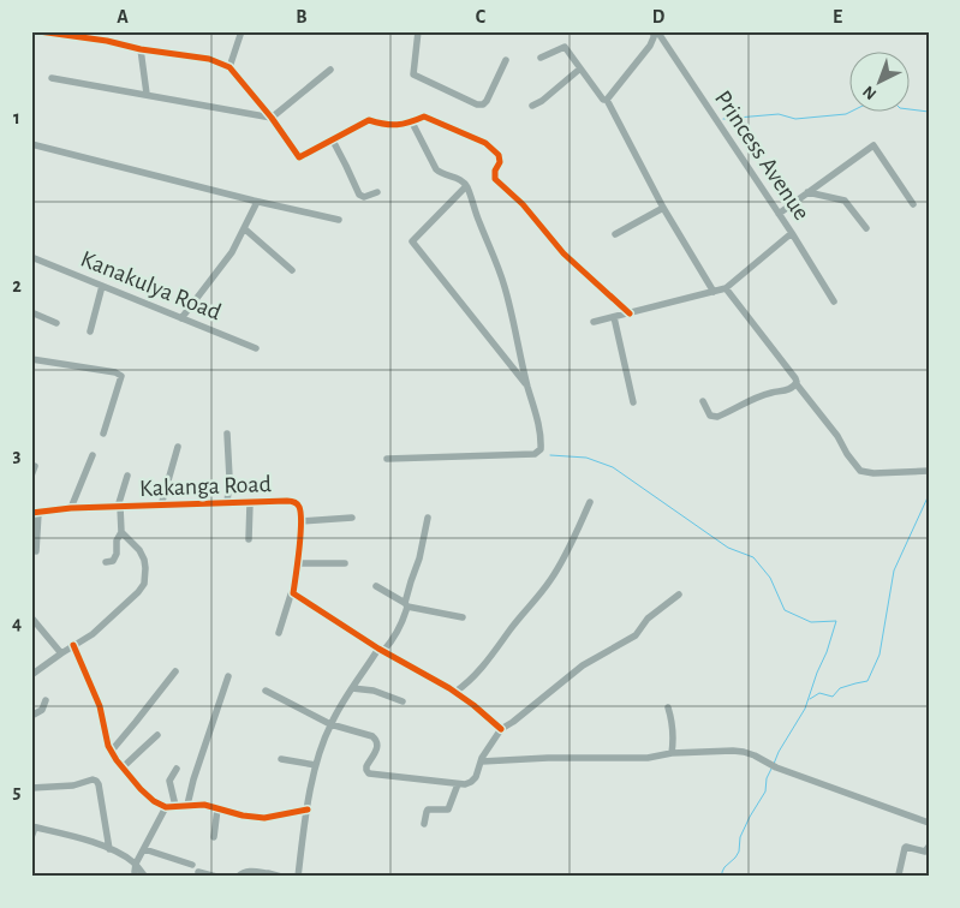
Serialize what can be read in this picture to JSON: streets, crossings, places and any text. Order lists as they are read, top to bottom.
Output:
{
  "streets": {
    "street": ["Princess Avenue", "Kanakulya Road", "Kakanga Road"]
  },
  "north": "bottom left",
  "grid": {
    "columns": [
      "A",
      "B",
      "C",
      "D",
      "E"
    ],
    "rows": [
      "1",
      "2",
      "3",
      "4",
      "5"
    ]
  }
}
